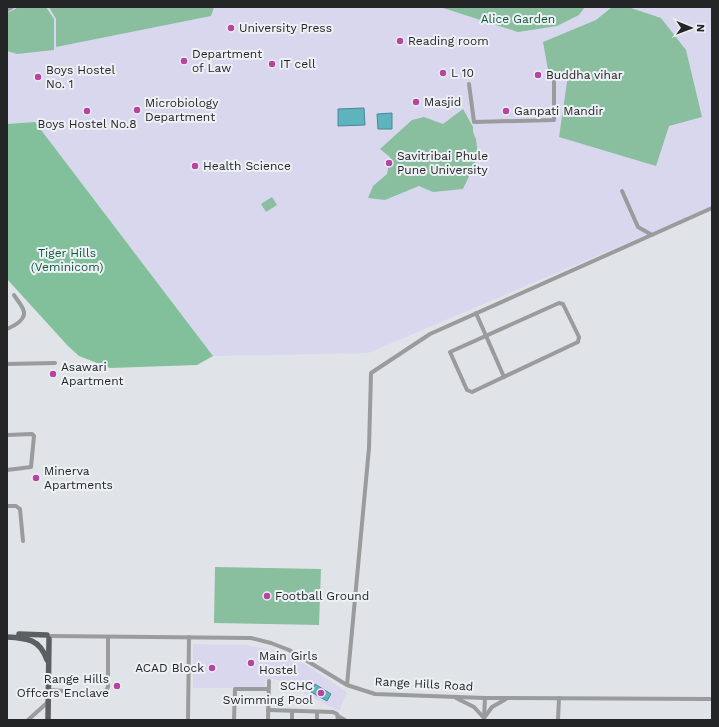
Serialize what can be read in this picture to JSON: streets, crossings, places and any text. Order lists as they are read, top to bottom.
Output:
{
  "streets": {
    "main road": ["Range Hills Road"]
  },
  "parks": ["Alice Garden", "Tiger Hills (Veminicom)"],
  "places": [
    "University Press",
    "Reading room",
    "Department of Law",
    "IT cell",
    "L 10",
    "Buddha vihar",
    "Boys Hostel No. 1",
    "Masjid",
    "Microbiology Department",
    "Boys Hostel No.8",
    "Ganpati Mandir",
    "Savitribai Phule Pune University",
    "Health Science",
    "Asawari Apartment",
    "Minerva Apartments",
    "Football Ground",
    "Main Girls Hostel",
    "ACAD Block",
    "Range Hills Offcers Enclave",
    "SCHC Swimming Pool"
  ],
  "north": "right"
}
